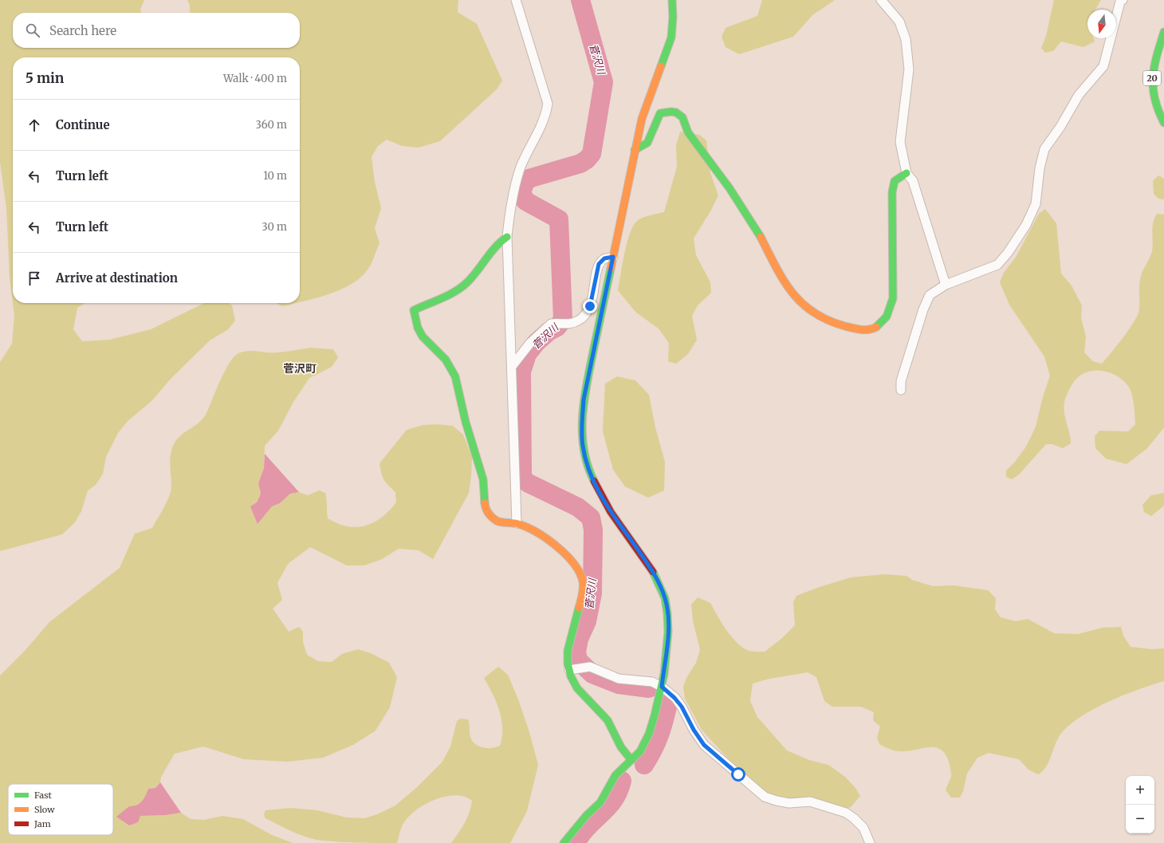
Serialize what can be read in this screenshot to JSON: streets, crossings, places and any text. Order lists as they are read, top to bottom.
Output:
{
  "streets": {
    "street": ["20"]
  },
  "districts": ["菅沢町"],
  "water": ["菅沢川"],
  "legend": ["Fast", "Slow", "Jam"],
  "north": "bottom",
  "page": {
    "search": "Search here",
    "heading": ["5 min", "Walk · 400 m"],
    "list": [
      ["Continue", "360 m"],
      ["Turn left", "10 m"],
      ["Turn left", "30 m"],
      "Arrive at destination"
    ],
    "map_buttons": ["+", "−"]
  }
}
